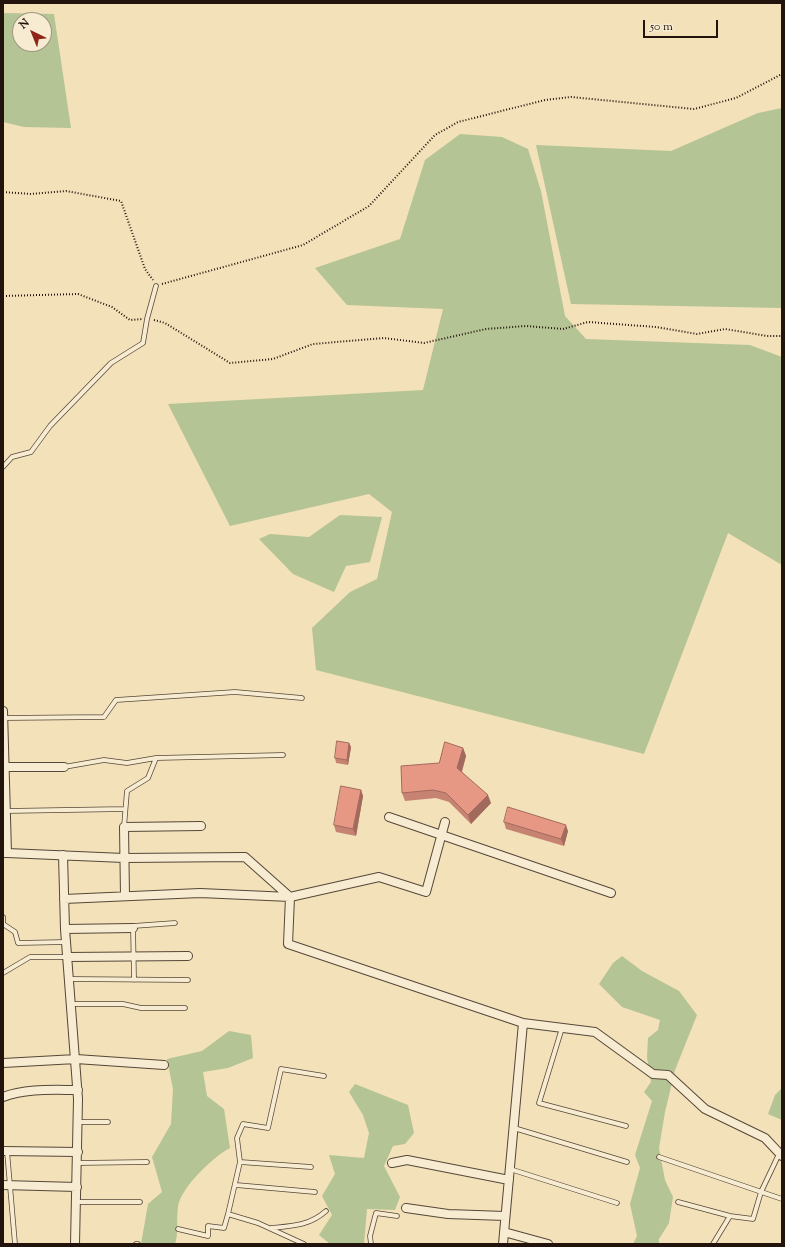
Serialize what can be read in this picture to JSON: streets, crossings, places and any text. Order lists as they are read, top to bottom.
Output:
{
  "scale_bar": "50 m",
  "north": "top left"
}
